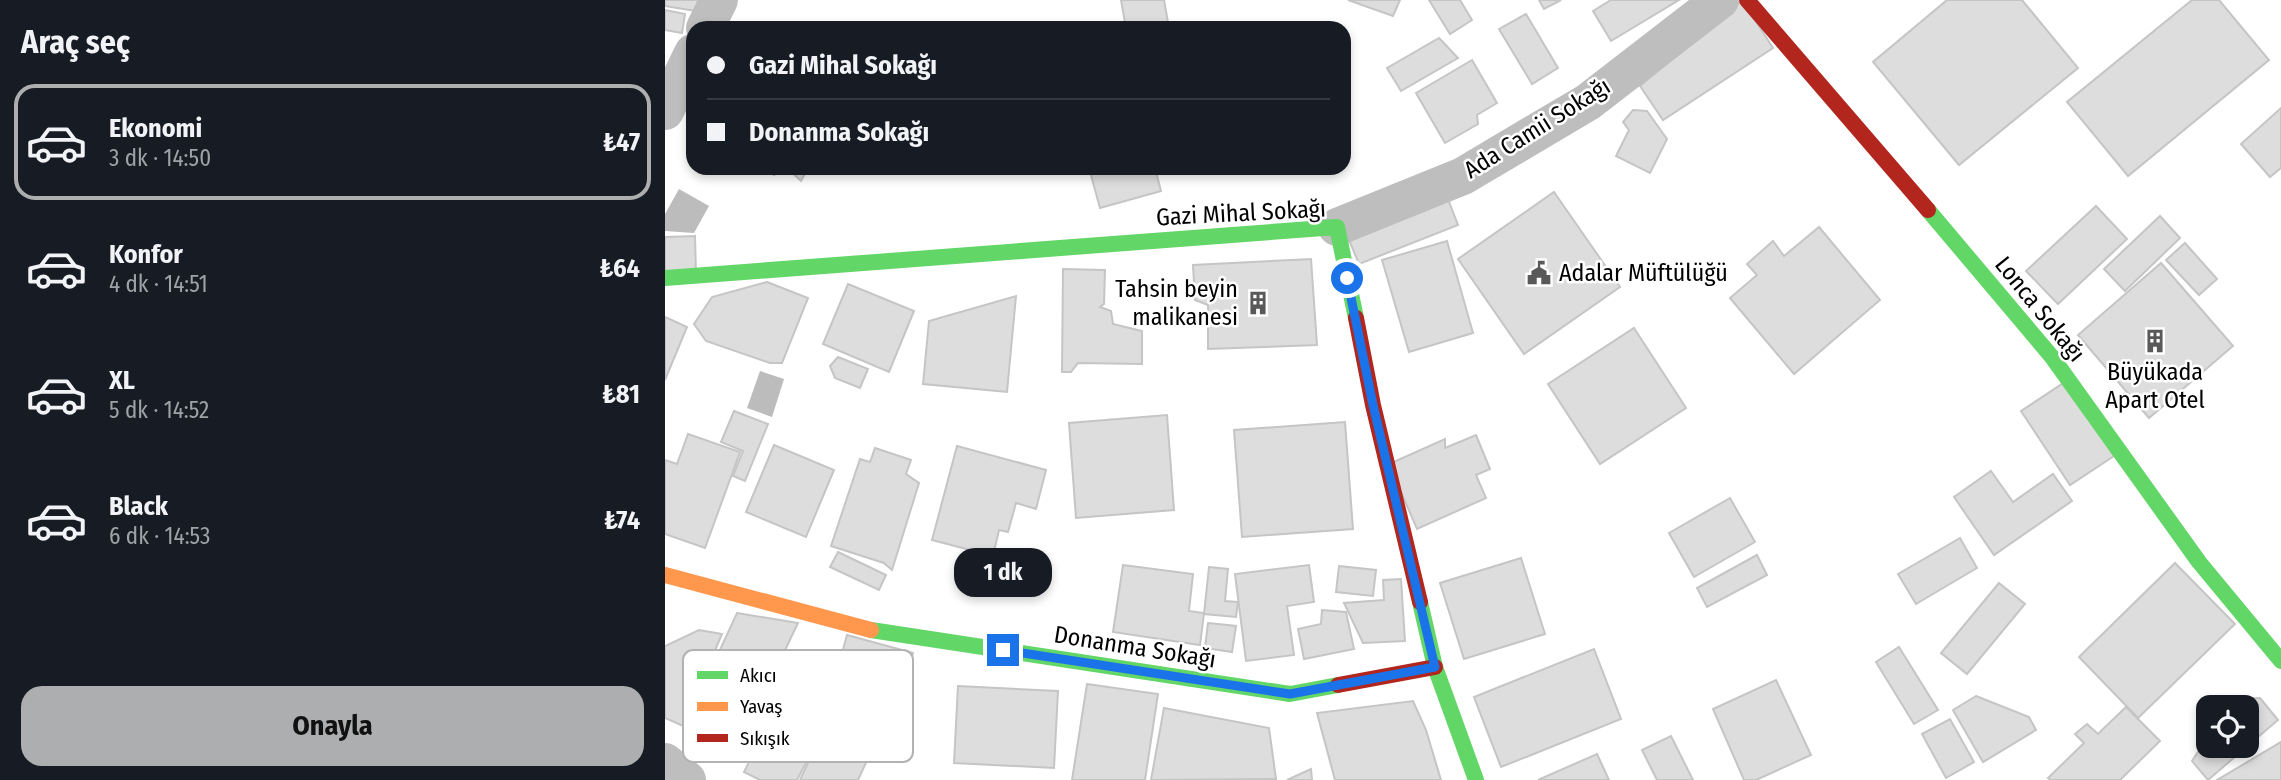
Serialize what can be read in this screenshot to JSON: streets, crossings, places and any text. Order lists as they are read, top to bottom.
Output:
{
  "streets": {
    "street": [
      "Ada Camii Sokağı",
      "Gazi Mihal Sokağı",
      "Lonca Sokağı",
      "Donanma Sokağı"
    ]
  },
  "crossings": [
    ["Ada Camii Sokağı", "Gazi Mihal Sokağı"],
    ["Gazi Mihal Sokağı", "Donanma Sokağı"]
  ],
  "places": {
    "public building": ["Adalar Müftülüğü"],
    "building": ["Tahsin beyin malikanesi", "Büyükada Apart Otel"]
  },
  "legend": ["Akıcı", "Yavaş", "Sıkışık"],
  "page": {
    "heading": "Araç seç",
    "banner": ["Gazi Mihal Sokağı", "Donanma Sokağı"],
    "list": [
      {
        "name": "Ekonomi",
        "note": "3 dk · 14:50",
        "value": "₺47"
      },
      {
        "name": "Konfor",
        "note": "4 dk · 14:51",
        "value": "₺64"
      },
      {
        "name": "XL",
        "note": "5 dk · 14:52",
        "value": "₺81"
      },
      {
        "name": "Black",
        "note": "6 dk · 14:53",
        "value": "₺74"
      }
    ],
    "bubble": "1 dk",
    "buttons": "Onayla"
  }
}
